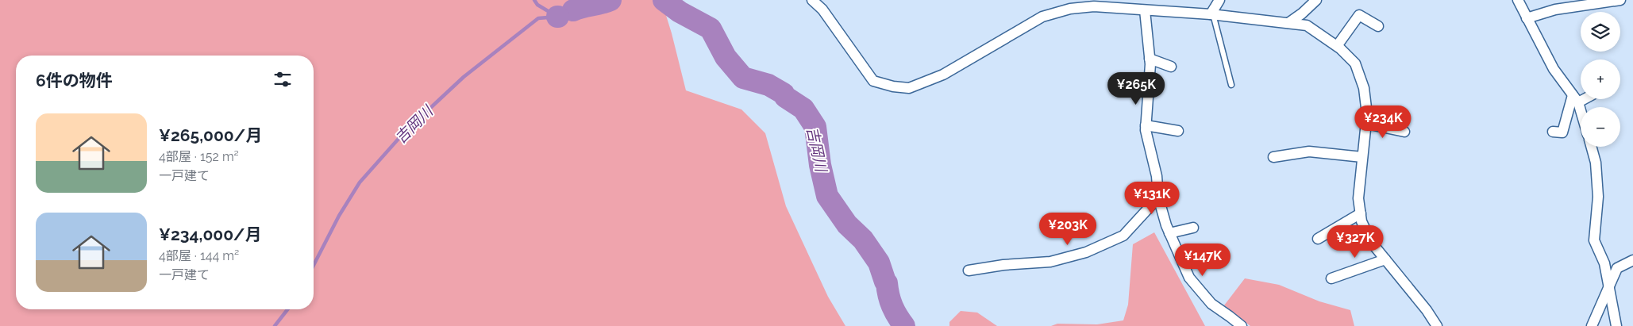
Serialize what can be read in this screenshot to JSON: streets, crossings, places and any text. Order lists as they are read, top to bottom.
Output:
{
  "water": ["吉岡川"],
  "page": {
    "map_buttons": ["+", "−"],
    "heading": "6件の物件",
    "price": [
      "¥265K",
      "¥234K",
      "¥131K",
      "¥203K",
      "¥327K",
      "¥147K"
    ],
    "list": [
      {
        "name": "¥265,000/月",
        "note": "4部屋 · 152 m² · 一戸建て"
      },
      {
        "name": "¥234,000/月",
        "note": "4部屋 · 144 m² · 一戸建て"
      }
    ]
  }
}
